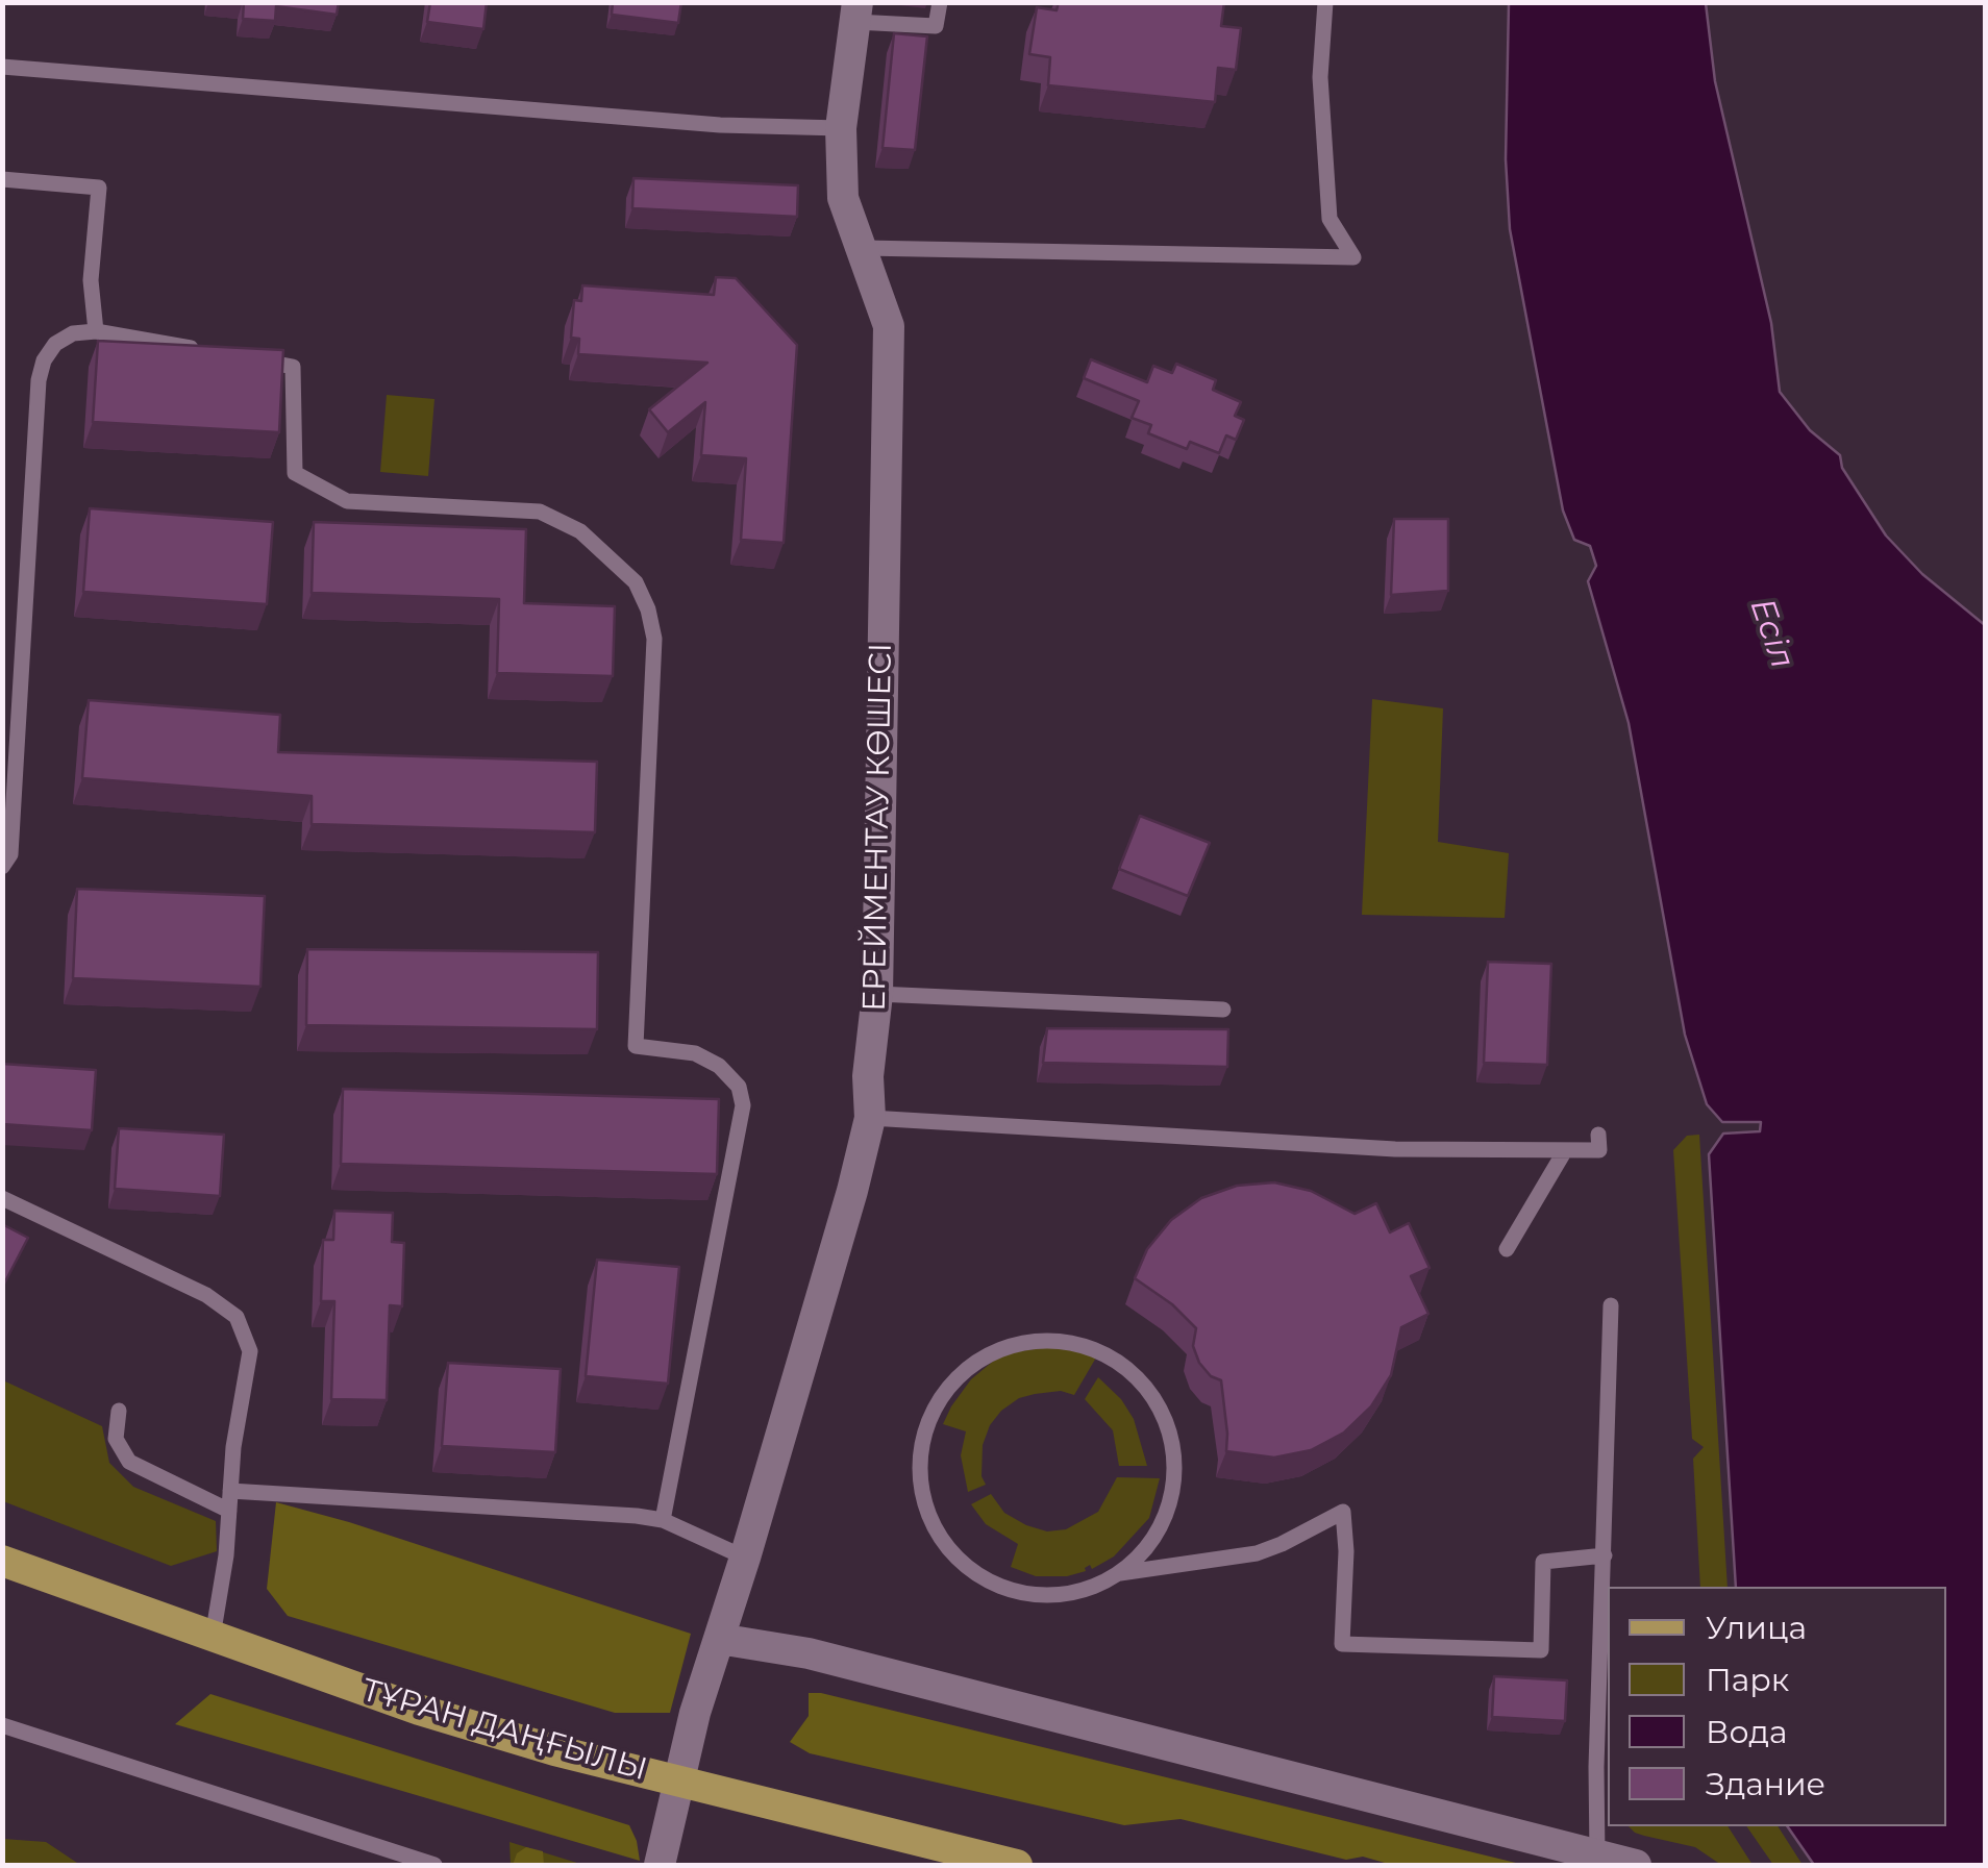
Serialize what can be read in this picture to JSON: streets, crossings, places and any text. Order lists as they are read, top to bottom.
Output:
{
  "streets": {
    "main road": ["ТҰРАН ДАҢҒЫЛЫ"],
    "street": ["ЕРЕЙМЕНТАУ КӨШЕСІ"]
  },
  "crossings": [
    ["ЕРЕЙМЕНТАУ КӨШЕСІ", "ТҰРАН ДАҢҒЫЛЫ"]
  ],
  "water": ["Есіл"],
  "legend": [
    "Улица",
    "Парк",
    "Вода",
    "Здание"
  ]
}
